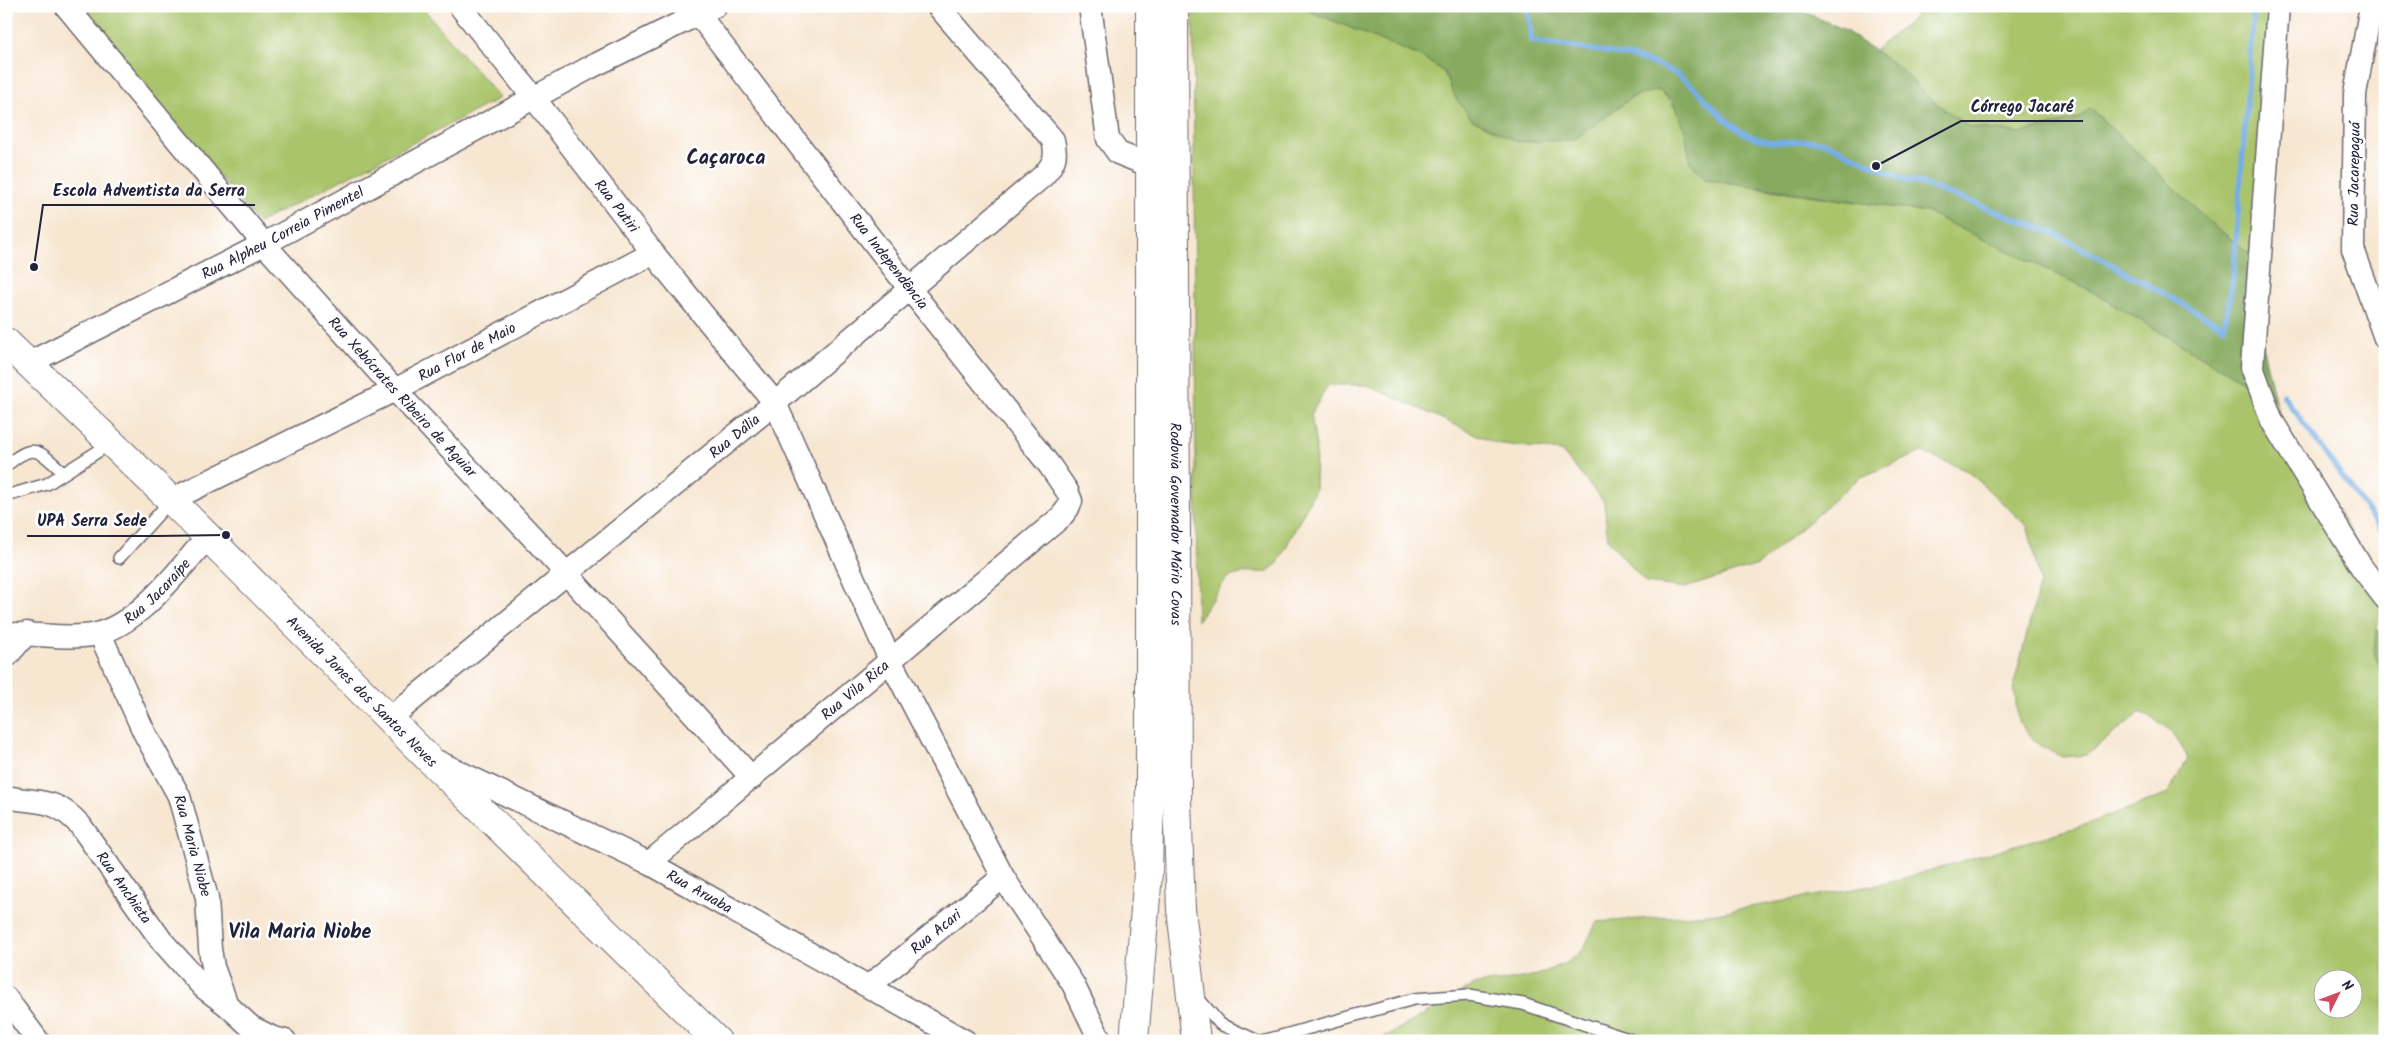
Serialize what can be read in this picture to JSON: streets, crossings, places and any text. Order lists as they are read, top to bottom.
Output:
{
  "streets": {
    "main road": ["Rodovia Governador Mário Covas", "Avenida Jones dos Santos Neves"],
    "street": [
      "Rua Jacarepaguá",
      "Rua Putiri",
      "Rua Alpheu Correia Pimentel",
      "Rua Independência",
      "Rua Flor de Maio",
      "Rua Xebócrates Ribeiro de Aguiar",
      "Rua Dália",
      "Rua Jacaraípe",
      "Rua Vila Rica",
      "Rua Maria Niobe",
      "Rua Anchieta",
      "Rua Aruaba",
      "Rua Acari"
    ]
  },
  "crossings": [
    ["Rua Putiri", "Rua Alpheu Correia Pimentel"],
    ["Rua Putiri", "Rua Flor de Maio"],
    ["Rua Putiri", "Rua Dália"],
    ["Rua Putiri", "Rua Vila Rica"],
    ["Rua Putiri", "Rua Acari"],
    ["Rua Alpheu Correia Pimentel", "Rua Independência"],
    ["Rua Alpheu Correia Pimentel", "Rua Xebócrates Ribeiro de Aguiar"],
    ["Rua Alpheu Correia Pimentel", "Avenida Jones dos Santos Neves"],
    ["Rua Independência", "Rua Dália"],
    ["Rua Independência", "Rua Vila Rica"],
    ["Rua Flor de Maio", "Rua Xebócrates Ribeiro de Aguiar"],
    ["Rua Flor de Maio", "Avenida Jones dos Santos Neves"],
    ["Rua Xebócrates Ribeiro de Aguiar", "Rua Dália"],
    ["Rua Xebócrates Ribeiro de Aguiar", "Rua Vila Rica"],
    ["Rua Dália", "Avenida Jones dos Santos Neves"],
    ["Rua Jacaraípe", "Avenida Jones dos Santos Neves"],
    ["Rua Jacaraípe", "Rua Maria Niobe"],
    ["Avenida Jones dos Santos Neves", "Rua Aruaba"],
    ["Rua Vila Rica", "Rua Aruaba"],
    ["Rua Maria Niobe", "Rua Anchieta"],
    ["Rua Aruaba", "Rua Acari"]
  ],
  "districts": ["Caçaroca", "Vila Maria Niobe"],
  "places": ["Córrego Jacaré", "Escola Adventista da Serra", "UPA Serra Sede"],
  "north": "top right"
}
